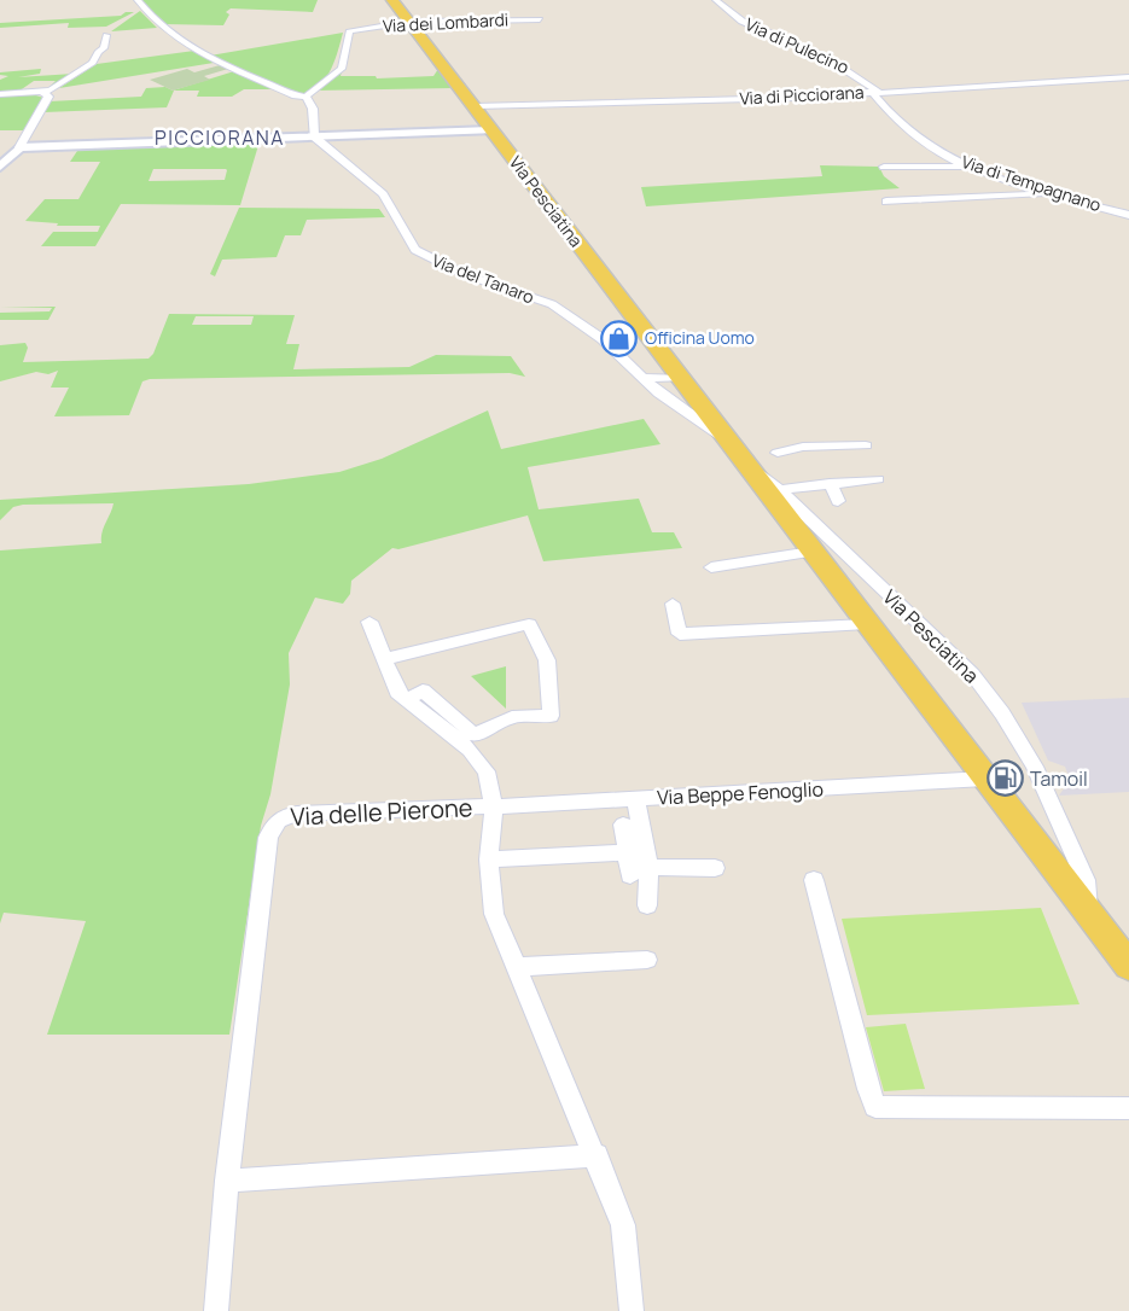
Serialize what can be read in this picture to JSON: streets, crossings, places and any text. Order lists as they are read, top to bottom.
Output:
{
  "streets": {
    "main road": ["Via Pesciatina"],
    "street": [
      "Via dei Lombardi",
      "Via di Pulecino",
      "Via di Picciorana",
      "Via di Tempagnano",
      "Via del Tanaro",
      "Via Beppe Fenoglio",
      "Via delle Pierone"
    ]
  },
  "crossings": [
    ["Via dei Lombardi", "Via Pesciatina"],
    ["Via di Pulecino", "Via di Picciorana"],
    ["Via di Pulecino", "Via di Tempagnano"],
    ["Via di Picciorana", "Via di Tempagnano"],
    ["Via di Picciorana", "Via Pesciatina"],
    ["Via Pesciatina", "Via del Tanaro"],
    ["Via Pesciatina", "Via Beppe Fenoglio"],
    ["Via Beppe Fenoglio", "Via delle Pierone"]
  ],
  "districts": ["PICCIORANA"],
  "places": {
    "shop": ["Officina Uomo"],
    "fuel station": ["Tamoil"]
  }
}
